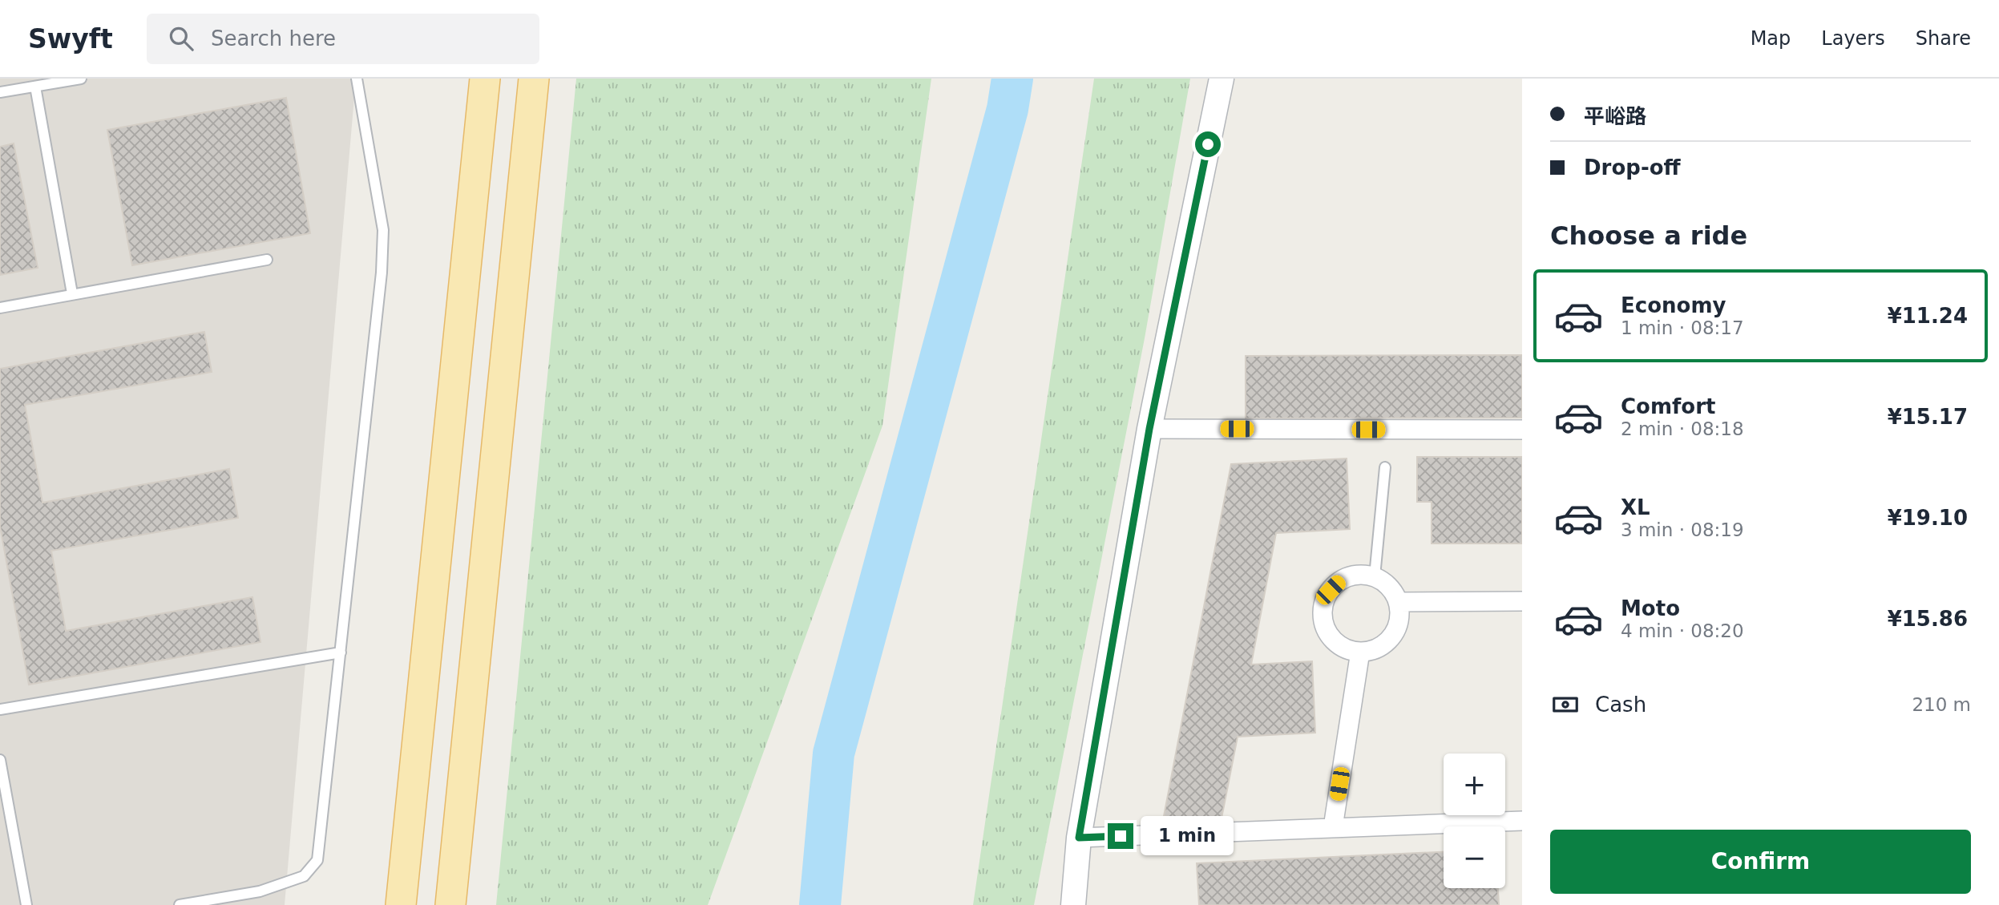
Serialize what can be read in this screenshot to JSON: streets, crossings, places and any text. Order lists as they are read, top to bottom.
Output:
{
  "page": {
    "header": "Swyft",
    "search": "Search here",
    "nav": ["Map", "Layers", "Share"],
    "banner": ["平峪路", "Drop-off"],
    "heading": "Choose a ride",
    "list": [
      {
        "name": "Economy",
        "note": "1 min · 08:17",
        "value": "¥11.24"
      },
      {
        "name": "Comfort",
        "note": "2 min · 08:18",
        "value": "¥15.17"
      },
      {
        "name": "XL",
        "note": "3 min · 08:19",
        "value": "¥19.10"
      },
      {
        "name": "Moto",
        "note": "4 min · 08:20",
        "value": "¥15.86"
      }
    ],
    "pay": ["Cash", "210 m"],
    "map_buttons": ["+", "−"],
    "bubble": "1 min",
    "buttons": "Confirm"
  }
}
